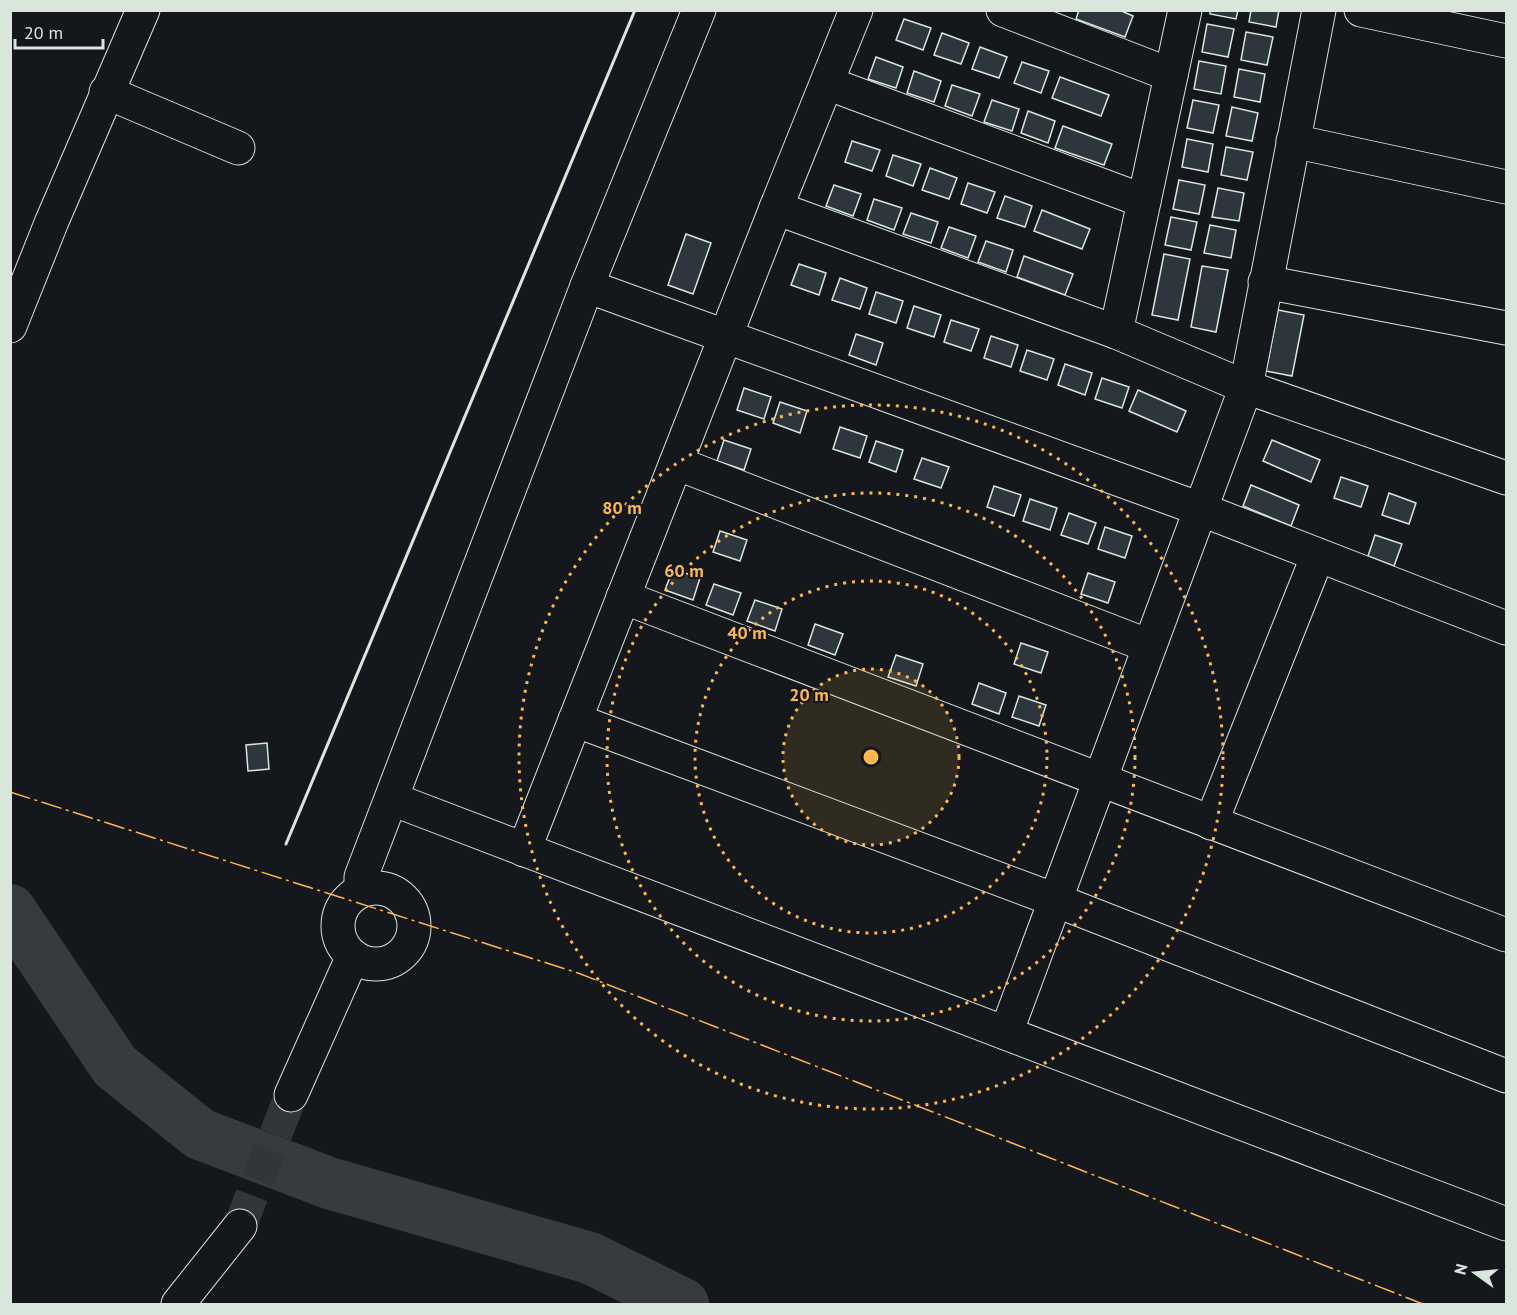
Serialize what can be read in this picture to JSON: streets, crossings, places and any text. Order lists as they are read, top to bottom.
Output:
{
  "scale_bar": "20 m",
  "north": "left",
  "rings": [
    "80 m",
    "60 m",
    "40 m",
    "20 m"
  ]
}
